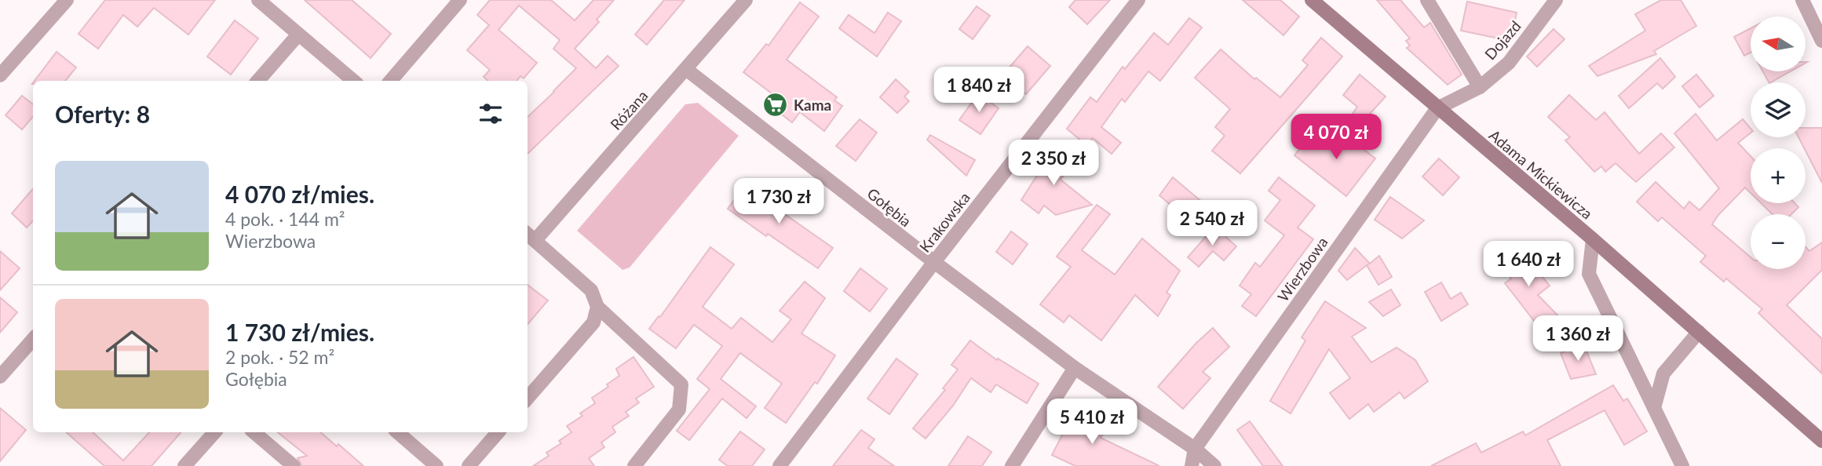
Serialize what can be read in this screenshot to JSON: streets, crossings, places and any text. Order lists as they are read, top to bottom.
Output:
{
  "streets": {
    "main road": ["Adama Mickiewicza"],
    "street": [
      "Dojazd",
      "Różana",
      "Gołębia",
      "Krakowska",
      "Wierzbowa"
    ]
  },
  "crossings": [
    ["Dojazd", "Adama Mickiewicza"],
    ["Dojazd", "Wierzbowa"],
    ["Różana", "Gołębia"],
    ["Adama Mickiewicza", "Wierzbowa"],
    ["Gołębia", "Krakowska"],
    ["Gołębia", "Wierzbowa"]
  ],
  "places": {
    "supermarket": ["Kama"]
  },
  "north": "left",
  "page": {
    "map_buttons": ["+", "−"],
    "price": [
      "1 840 zł",
      "4 070 zł",
      "2 350 zł",
      "1 730 zł",
      "2 540 zł",
      "1 640 zł",
      "1 360 zł",
      "5 410 zł"
    ],
    "heading": "Oferty: 8",
    "list": [
      {
        "name": "4 070 zł/mies.",
        "note": "4 pok. · 144 m² · Wierzbowa"
      },
      {
        "name": "1 730 zł/mies.",
        "note": "2 pok. · 52 m² · Gołębia"
      }
    ]
  }
}
